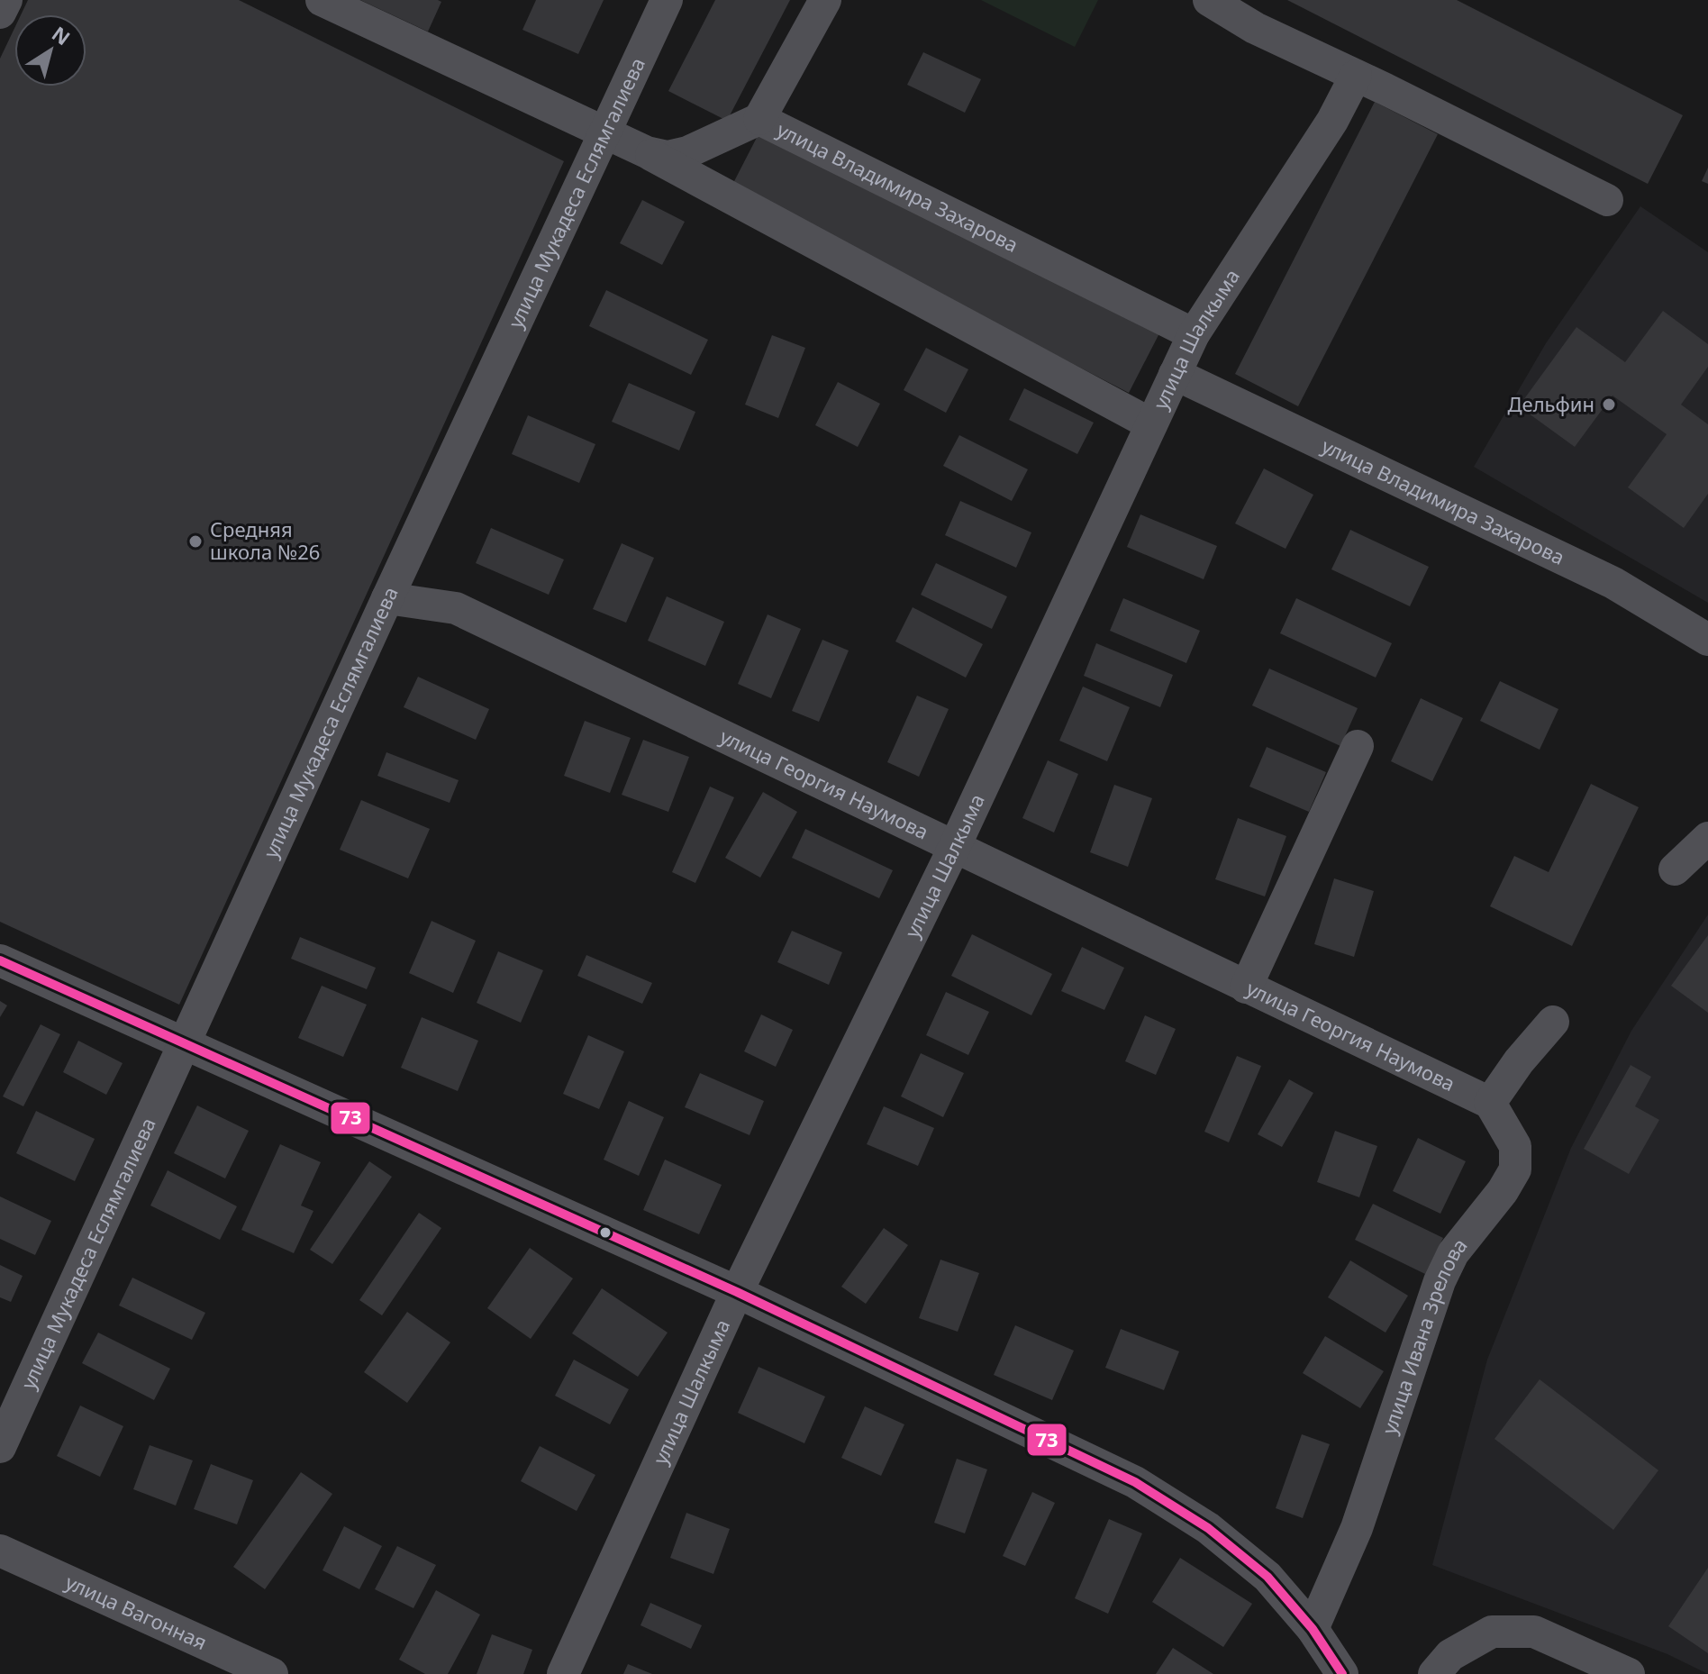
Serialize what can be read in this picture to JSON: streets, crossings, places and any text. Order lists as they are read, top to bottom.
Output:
{
  "streets": {
    "street": [
      "улица Владимира Захарова",
      "улица Мукадеса Еслямгалиева",
      "улица Шалкыма",
      "улица Георгия Наумова",
      "улица Ивана Зрелова",
      "улица Вагонная"
    ]
  },
  "crossings": [
    ["улица Владимира Захарова", "улица Мукадеса Еслямгалиева"],
    ["улица Владимира Захарова", "улица Шалкыма"],
    ["улица Мукадеса Еслямгалиева", "улица Георгия Наумова"],
    ["улица Шалкыма", "улица Георгия Наумова"],
    ["улица Георгия Наумова", "улица Ивана Зрелова"]
  ],
  "places": ["Дельфин", "Средняя школа №26"],
  "lines": ["transit line 73"],
  "north": "top right"
}
